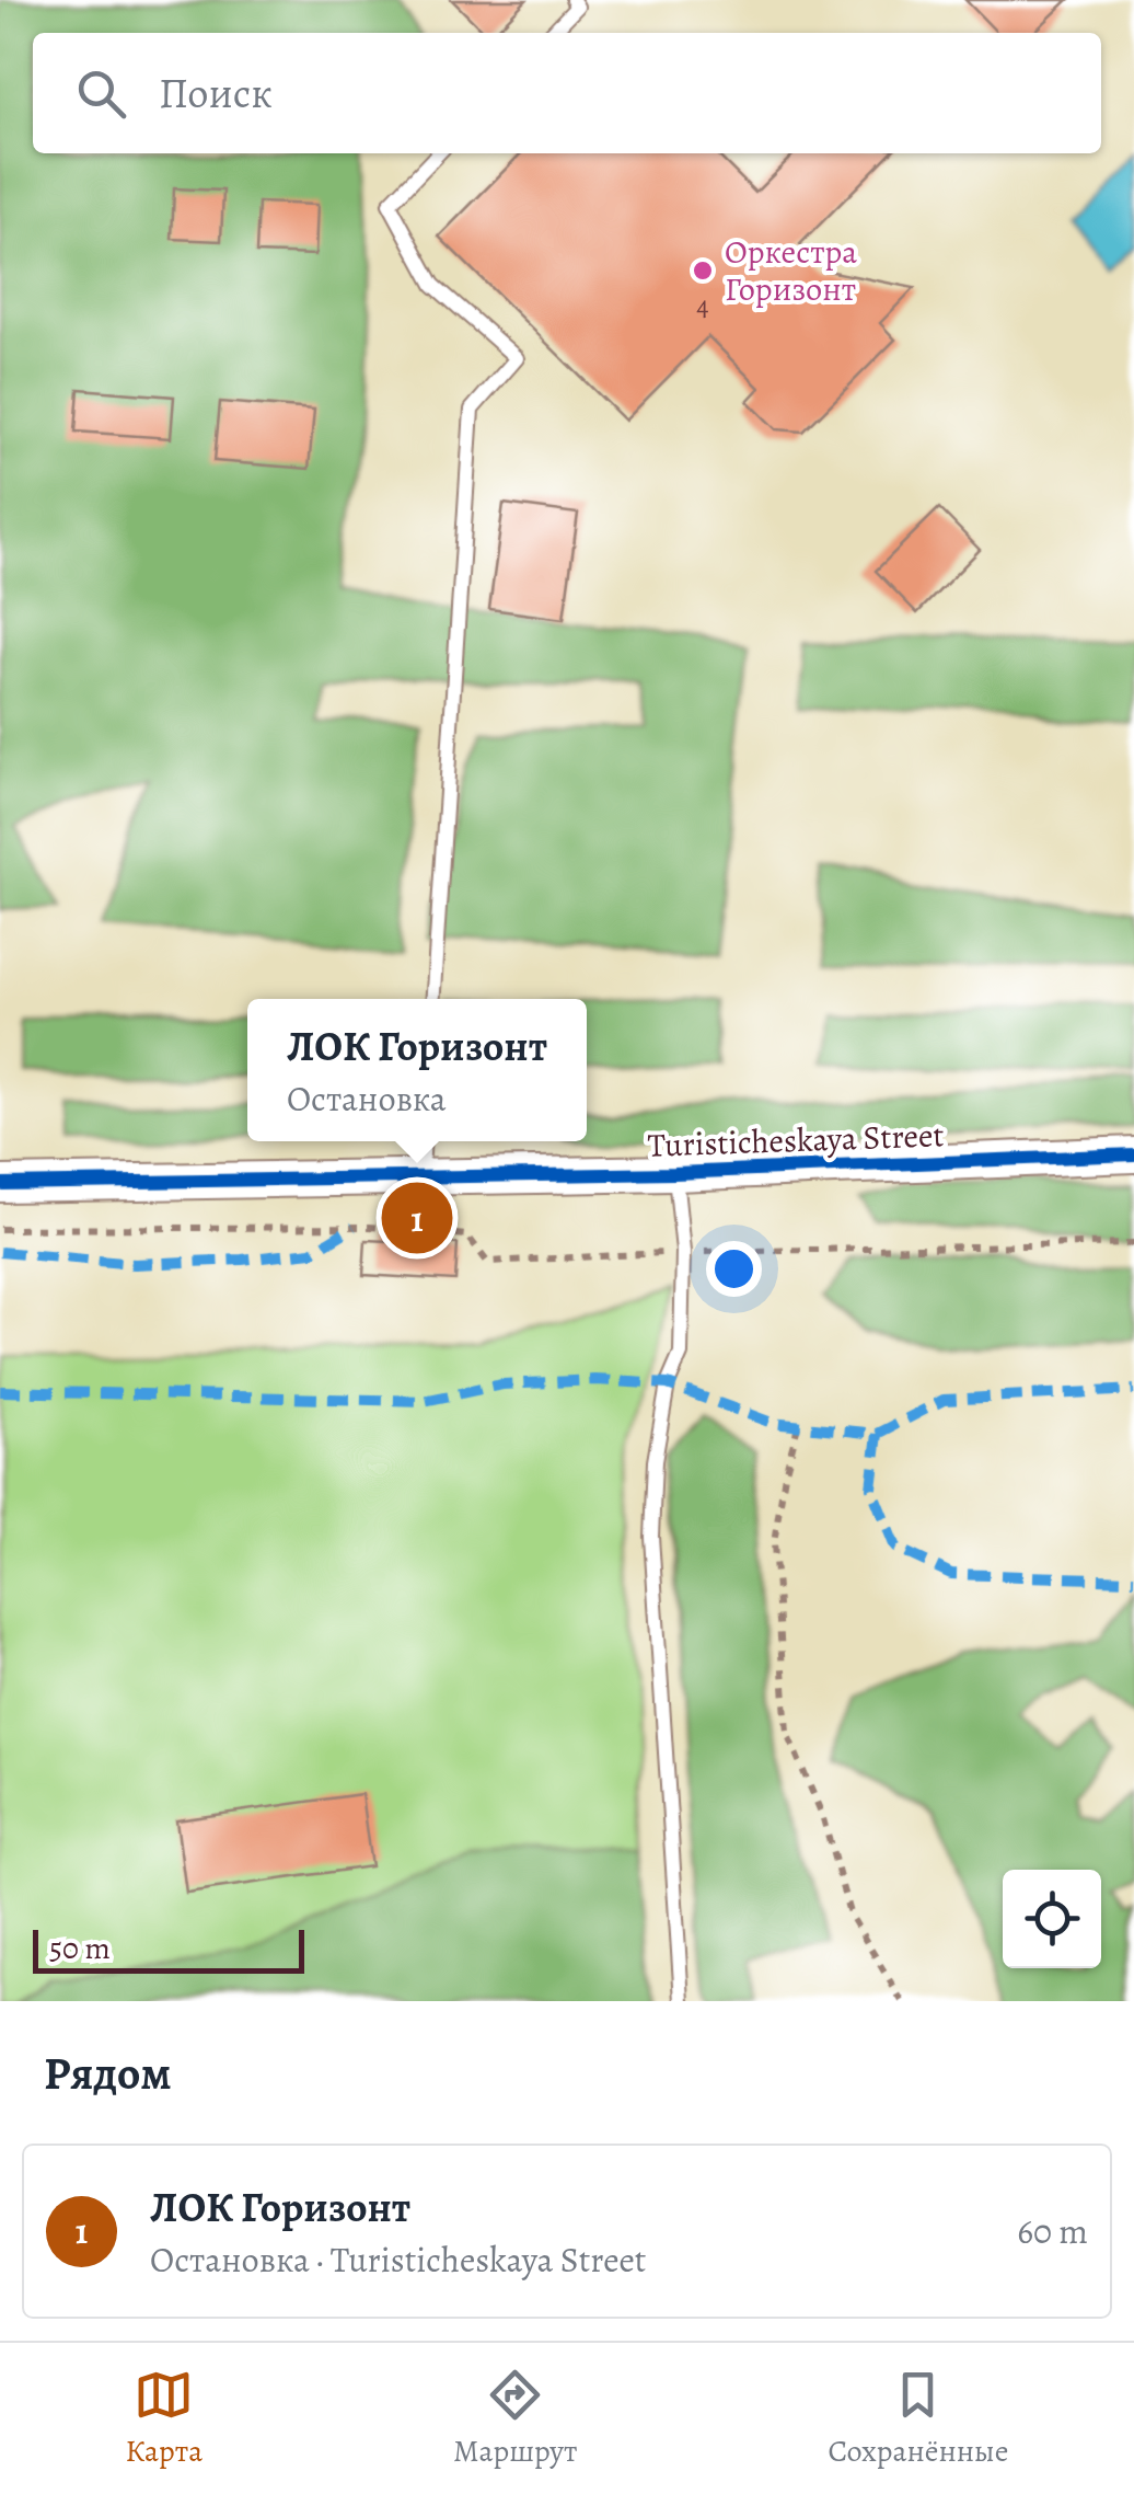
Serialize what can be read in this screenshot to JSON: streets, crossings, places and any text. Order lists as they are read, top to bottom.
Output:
{
  "streets": {
    "street": ["Turisticheskaya Street"]
  },
  "places": ["Оркестра Горизонт"],
  "house_numbers": ["4"],
  "scale_bar": "50 m",
  "page": {
    "search": "Поиск",
    "popup": ["ЛОК Горизонт", "Остановка"],
    "pins": "1",
    "scale": "50 m",
    "heading": "Рядом",
    "list": [
      {
        "mark": "1",
        "name": "ЛОК Горизонт",
        "note": "Остановка · Turisticheskaya Street",
        "value": "60 m"
      }
    ],
    "nav": ["Карта", "Маршрут", "Сохранённые"]
  }
}
